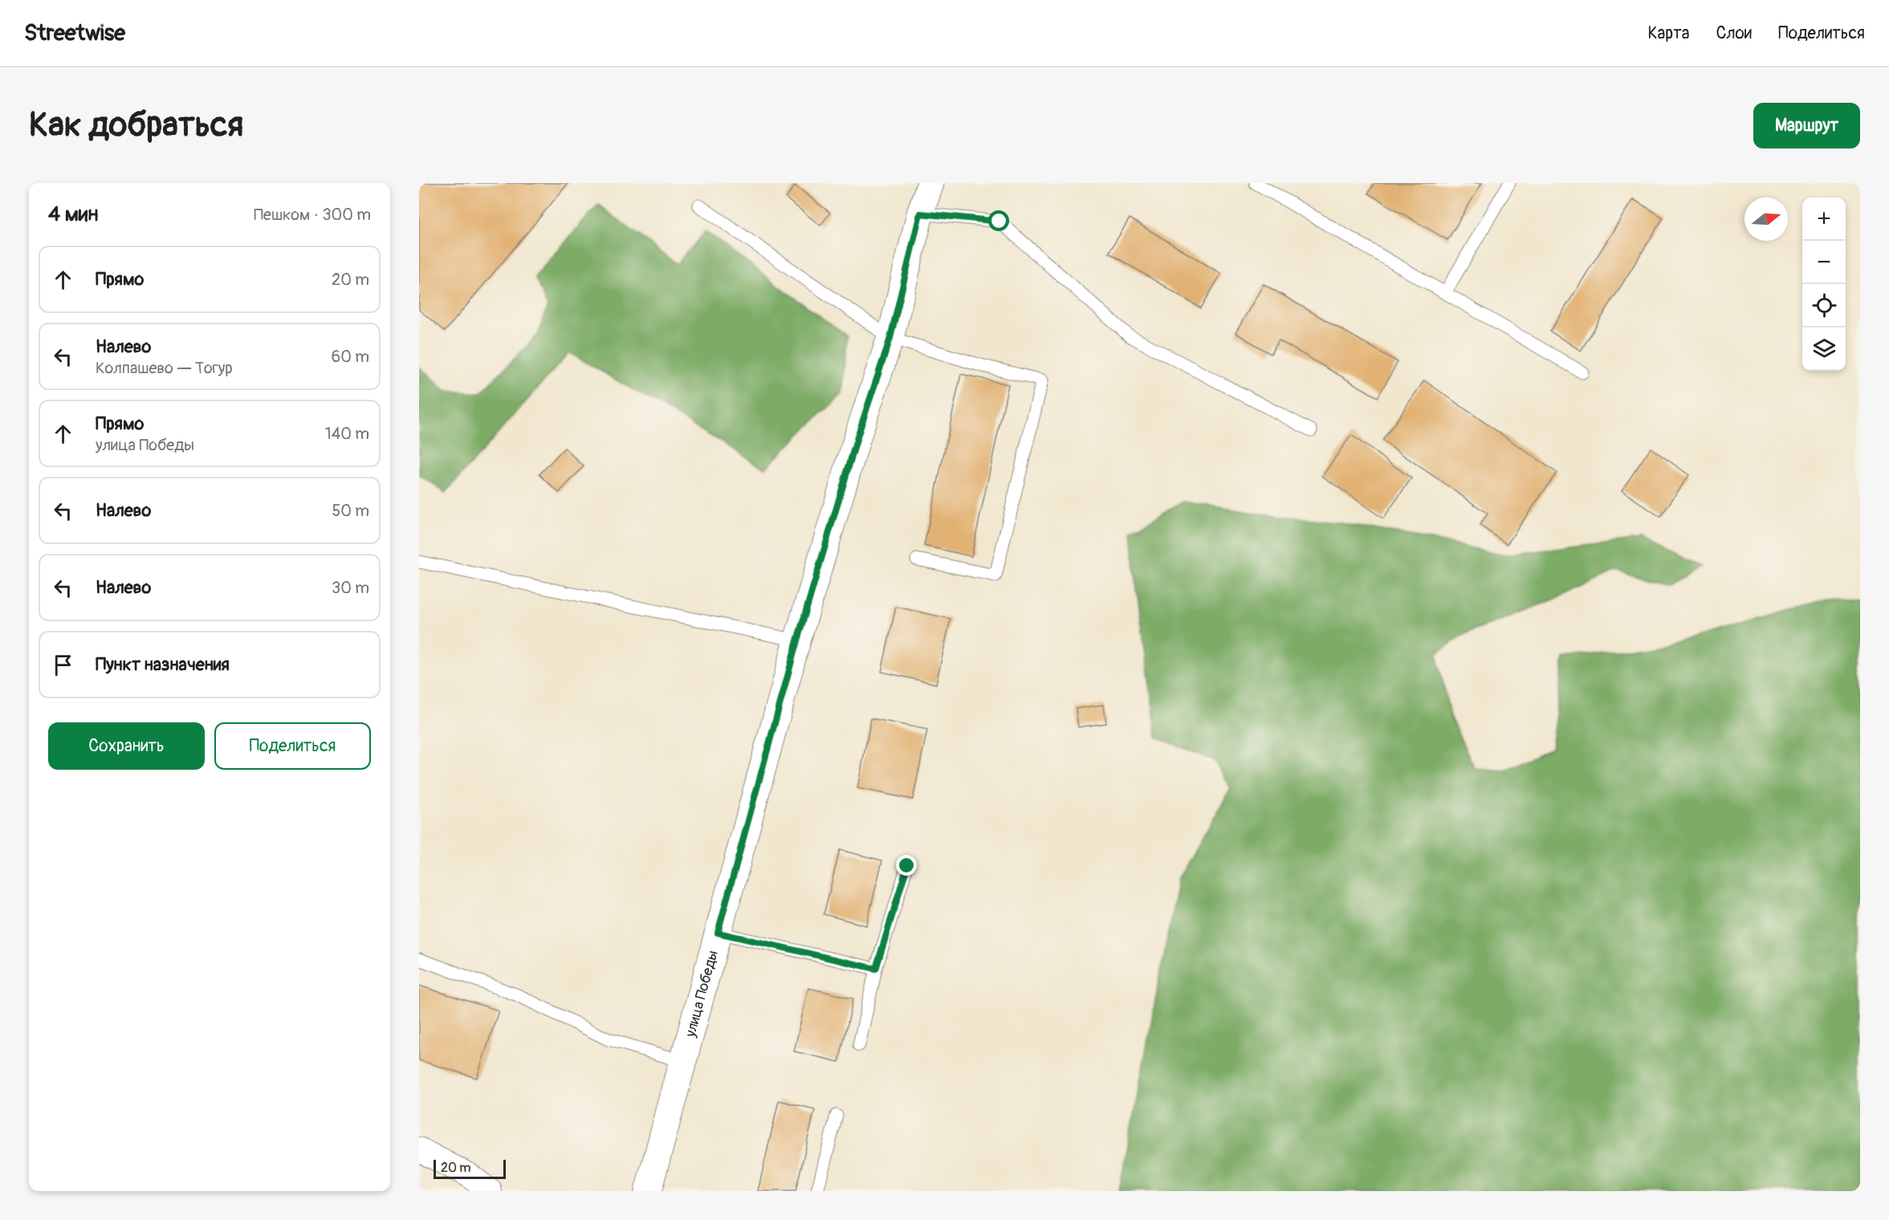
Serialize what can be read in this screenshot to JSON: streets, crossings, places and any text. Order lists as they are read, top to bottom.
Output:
{
  "streets": {
    "street": ["улица Победы"]
  },
  "scale_bar": "20 m",
  "north": "right",
  "page": {
    "header": "Streetwise",
    "nav": ["Карта", "Слои", "Поделиться"],
    "buttons": [
      "Маршрут",
      ["Сохранить", "Поделиться"]
    ],
    "title": "Как добраться",
    "heading": ["4 мин", "Пешком · 300 m"],
    "map_buttons": ["+", "−"],
    "list": [
      ["Прямо", "20 m"],
      ["Налево", "Колпашево — Тогур", "60 m"],
      ["Прямо", "улица Победы", "140 m"],
      ["Налево", "50 m"],
      ["Налево", "30 m"],
      "Пункт назначения"
    ],
    "scale": "20 m"
  }
}
